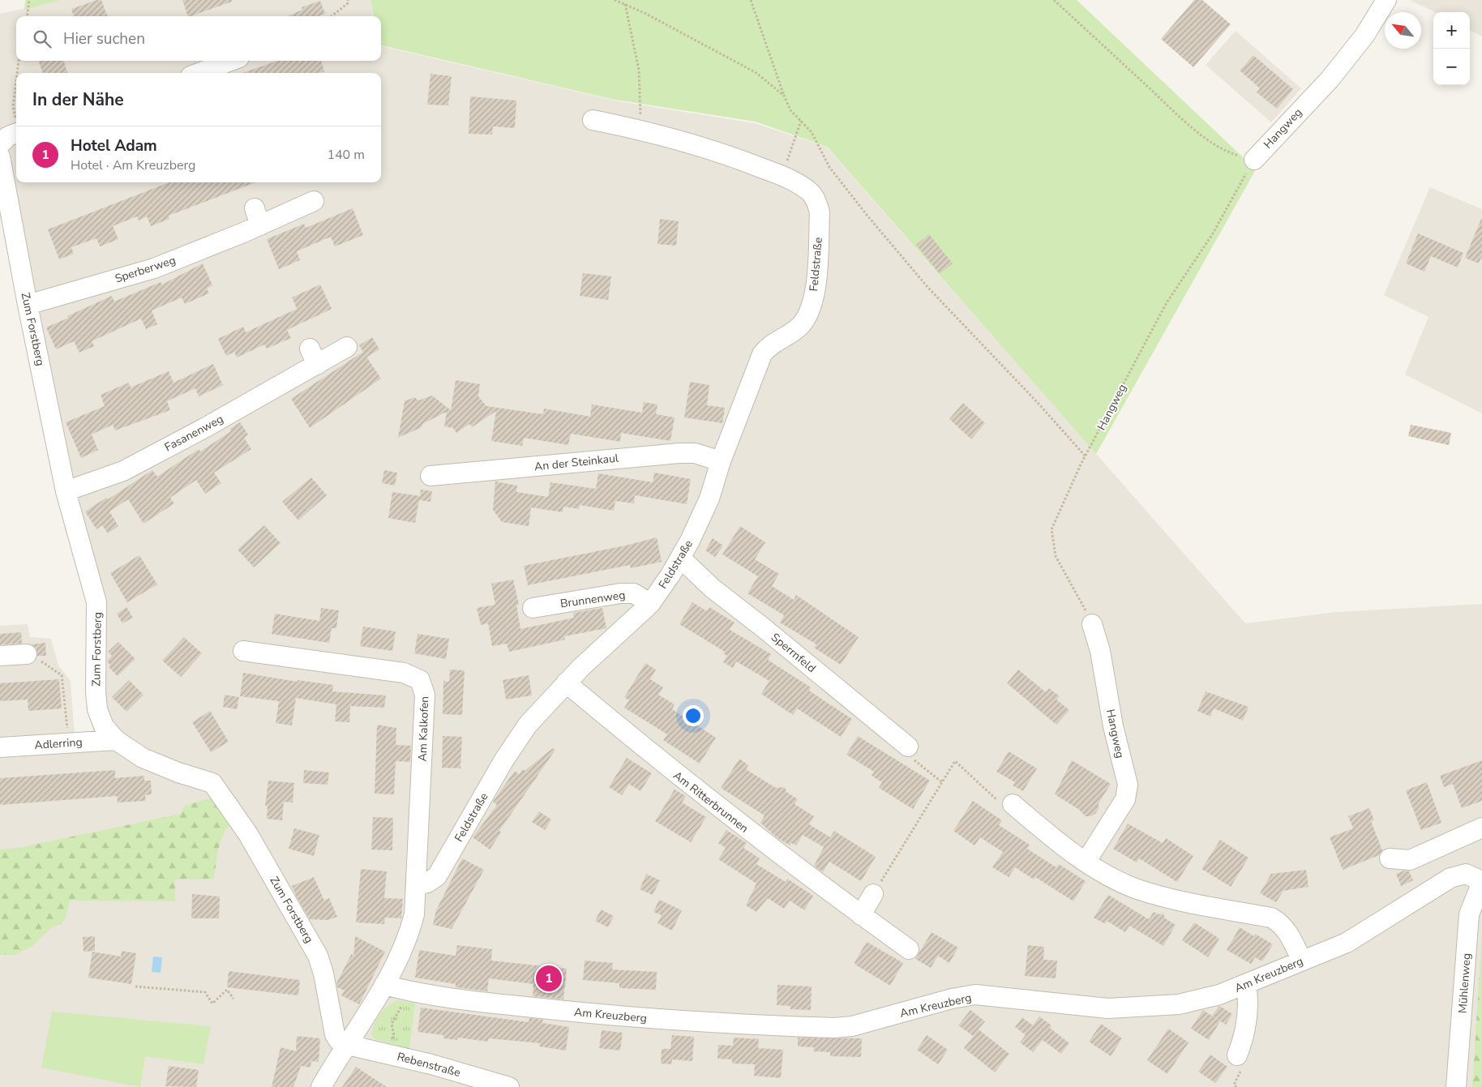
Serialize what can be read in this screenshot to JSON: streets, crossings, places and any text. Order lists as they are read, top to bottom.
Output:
{
  "streets": {
    "street": [
      "Hangweg",
      "Feldstraße",
      "Sperberweg",
      "Zum Forstberg",
      "Fasanenweg",
      "An der Steinkaul",
      "Brunnenweg",
      "Sperrnfeld",
      "Am Kalkofen",
      "Adlerring",
      "Am Ritterbrunnen",
      "Am Kreuzberg",
      "Mühlenweg",
      "Rebenstraße"
    ]
  },
  "crossings": [
    ["Feldstraße", "An der Steinkaul"],
    ["Feldstraße", "Brunnenweg"],
    ["Feldstraße", "Sperrnfeld"],
    ["Feldstraße", "Am Kalkofen"],
    ["Feldstraße", "Am Ritterbrunnen"],
    ["Sperberweg", "Zum Forstberg"],
    ["Zum Forstberg", "Fasanenweg"],
    ["Zum Forstberg", "Adlerring"],
    ["Zum Forstberg", "Rebenstraße"],
    ["Am Kreuzberg", "Mühlenweg"]
  ],
  "north": "top left",
  "page": {
    "map_buttons": ["+", "−"],
    "search": "Hier suchen",
    "heading": "In der Nähe",
    "list": [
      {
        "mark": "1",
        "name": "Hotel Adam",
        "note": "Hotel · Am Kreuzberg",
        "value": "140 m"
      }
    ],
    "pins": "1"
  }
}
